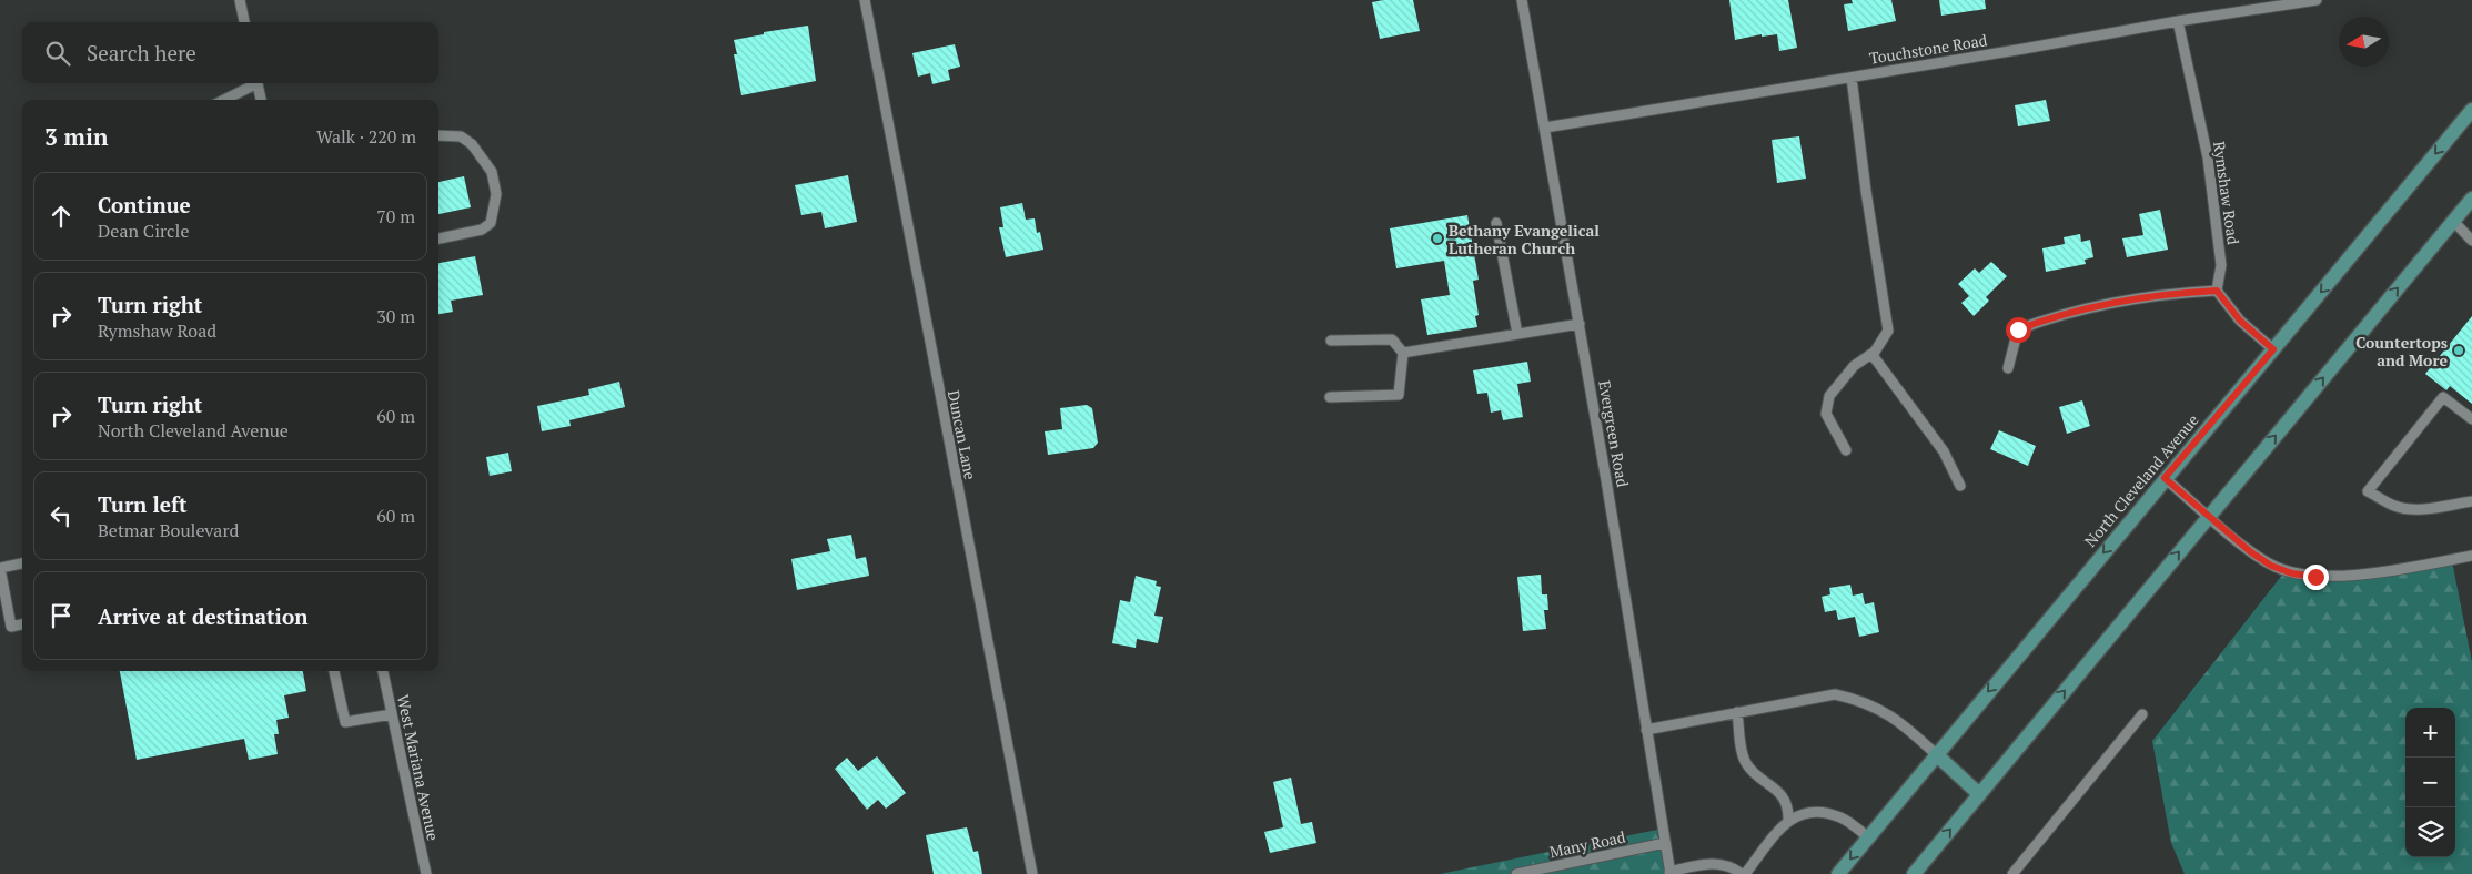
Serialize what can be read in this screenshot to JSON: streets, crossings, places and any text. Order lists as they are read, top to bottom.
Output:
{
  "streets": {
    "main road": ["North Cleveland Avenue"],
    "street": [
      "Touchstone Road",
      "Rymshaw Road",
      "Evergreen Road",
      "Duncan Lane",
      "West Mariana Avenue",
      "Many Road"
    ]
  },
  "crossings": [
    ["Touchstone Road", "Rymshaw Road"],
    ["Touchstone Road", "Evergreen Road"],
    ["Evergreen Road", "Many Road"]
  ],
  "places": ["Bethany Evangelical Lutheran Church", "Countertops and More"],
  "north": "left",
  "page": {
    "search": "Search here",
    "heading": ["3 min", "Walk · 220 m"],
    "list": [
      ["Continue", "Dean Circle", "70 m"],
      ["Turn right", "Rymshaw Road", "30 m"],
      ["Turn right", "North Cleveland Avenue", "60 m"],
      ["Turn left", "Betmar Boulevard", "60 m"],
      "Arrive at destination"
    ],
    "map_buttons": ["+", "−"]
  }
}
